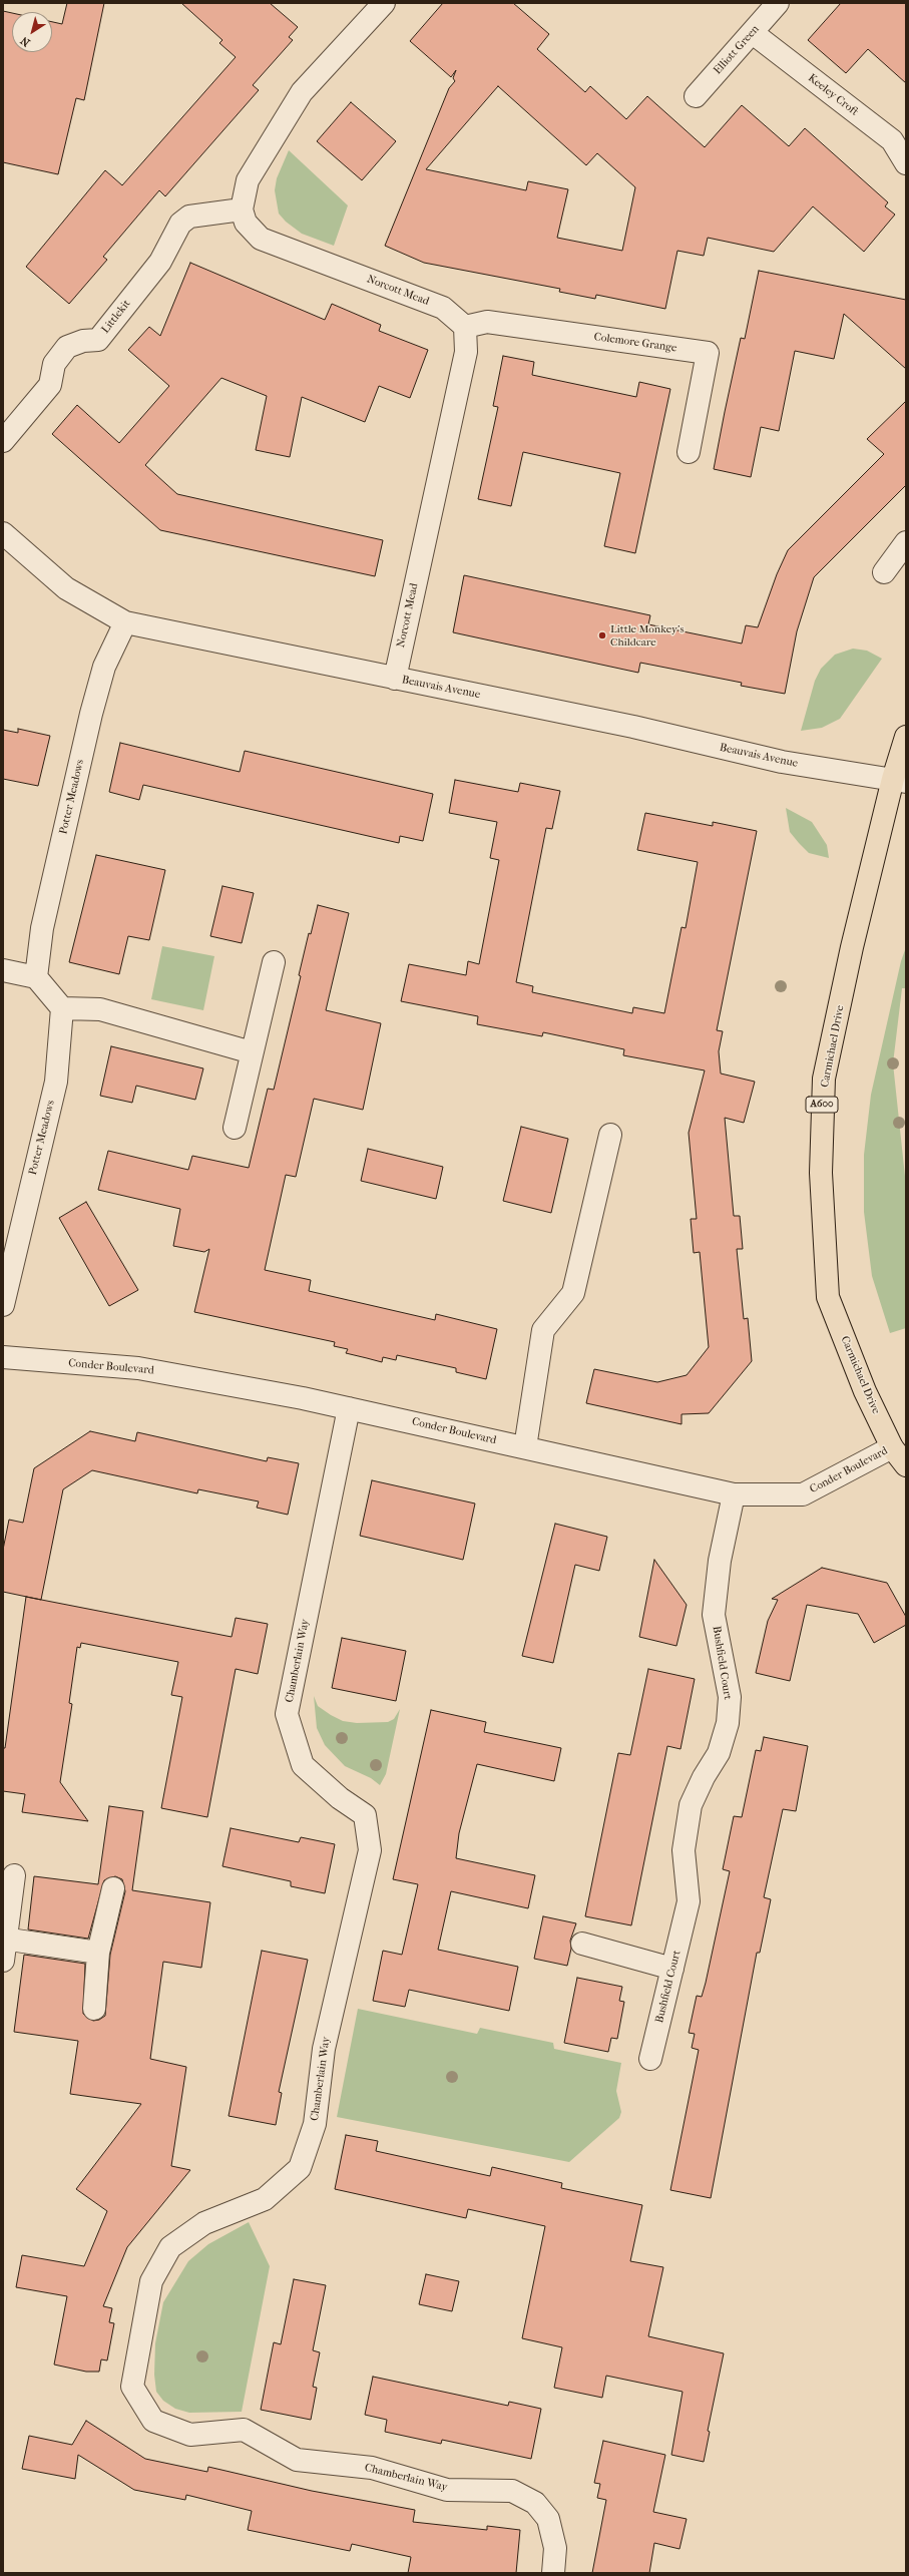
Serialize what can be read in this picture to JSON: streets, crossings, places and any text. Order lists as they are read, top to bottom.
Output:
{
  "streets": {
    "main road": ["Carmichael Drive", "A600"],
    "street": [
      "Elliott Green",
      "Keeley Croft",
      "Norcott Mead",
      "Littlekit",
      "Colemore Grange",
      "Beauvais Avenue",
      "Potter Meadows",
      "Conder Boulevard",
      "Chamberlain Way",
      "Bushfield Court"
    ]
  },
  "crossings": [
    ["Elliott Green", "Keeley Croft"],
    ["Norcott Mead", "Littlekit"],
    ["Norcott Mead", "Colemore Grange"],
    ["Norcott Mead", "Beauvais Avenue"],
    ["Beauvais Avenue", "Potter Meadows"],
    ["Beauvais Avenue", "Carmichael Drive"],
    ["Carmichael Drive", "Conder Boulevard"],
    ["Conder Boulevard", "Chamberlain Way"],
    ["Conder Boulevard", "Bushfield Court"]
  ],
  "places": ["Little Monkey's Childcare"],
  "north": "bottom left"
}
